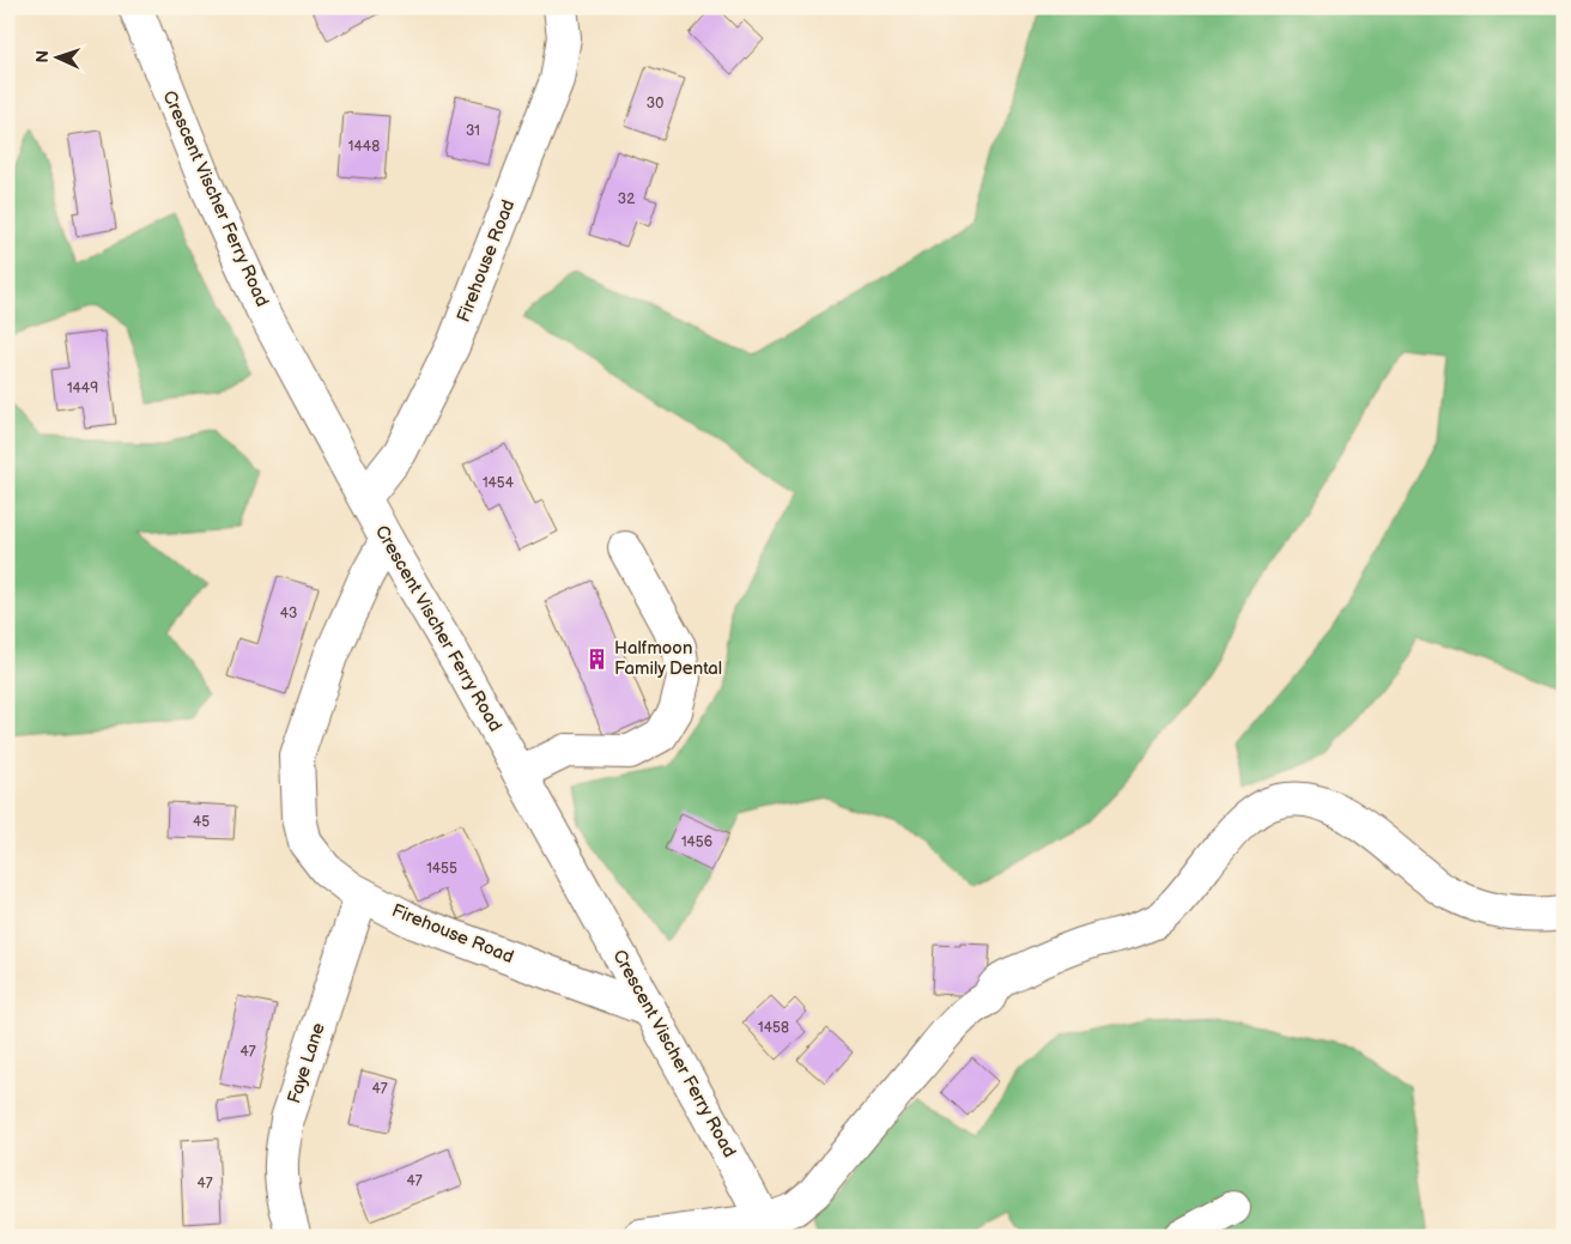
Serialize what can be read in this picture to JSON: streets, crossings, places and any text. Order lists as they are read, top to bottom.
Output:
{
  "streets": {
    "main road": ["Crescent Vischer Ferry Road", "Firehouse Road", "Faye Lane"]
  },
  "crossings": [
    ["Crescent Vischer Ferry Road", "Firehouse Road"],
    ["Firehouse Road", "Faye Lane"]
  ],
  "places": {
    "building": ["Halfmoon Family Dental"]
  },
  "house_numbers": [
    "30",
    "31",
    "1448",
    "32",
    "1449",
    "1454",
    "43",
    "45",
    "1456",
    "1455",
    "1458",
    "47",
    "47",
    "47",
    "47"
  ],
  "north": "left"
}
